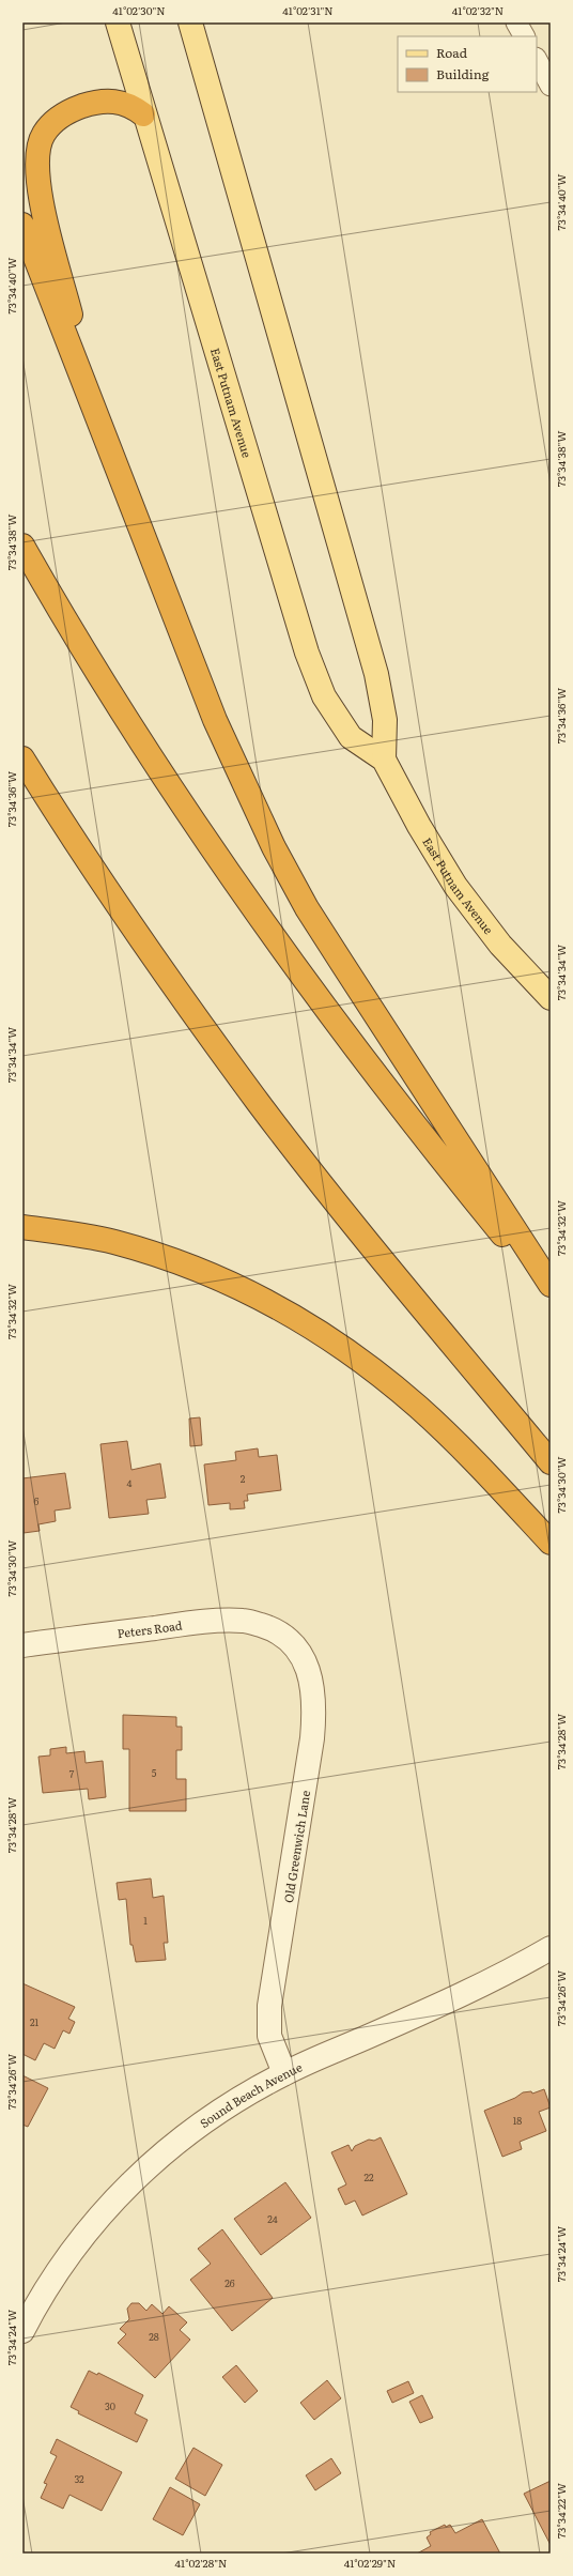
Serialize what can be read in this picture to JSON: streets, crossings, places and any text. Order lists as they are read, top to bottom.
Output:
{
  "streets": {
    "main road": ["East Putnam Avenue"],
    "street": ["Peters Road", "Old Greenwich Lane", "Sound Beach Avenue"]
  },
  "crossings": [
    ["Peters Road", "Old Greenwich Lane"],
    ["Old Greenwich Lane", "Sound Beach Avenue"]
  ],
  "house_numbers": [
    "2",
    "4",
    "6",
    "5",
    "7",
    "1",
    "21",
    "18",
    "22",
    "24",
    "26",
    "28",
    "30",
    "32"
  ],
  "legend": ["Road", "Building"],
  "coordinates": [
    "41°02'30\"N",
    "41°02'31\"N",
    "41°02'32\"N",
    "73°34'40\"W",
    "73°34'38\"W",
    "73°34'36\"W",
    "73°34'34\"W",
    "73°34'32\"W",
    "73°34'30\"W",
    "73°34'28\"W",
    "73°34'26\"W",
    "73°34'24\"W",
    "73°34'22\"W",
    "41°02'28\"N",
    "41°02'29\"N"
  ]
}
